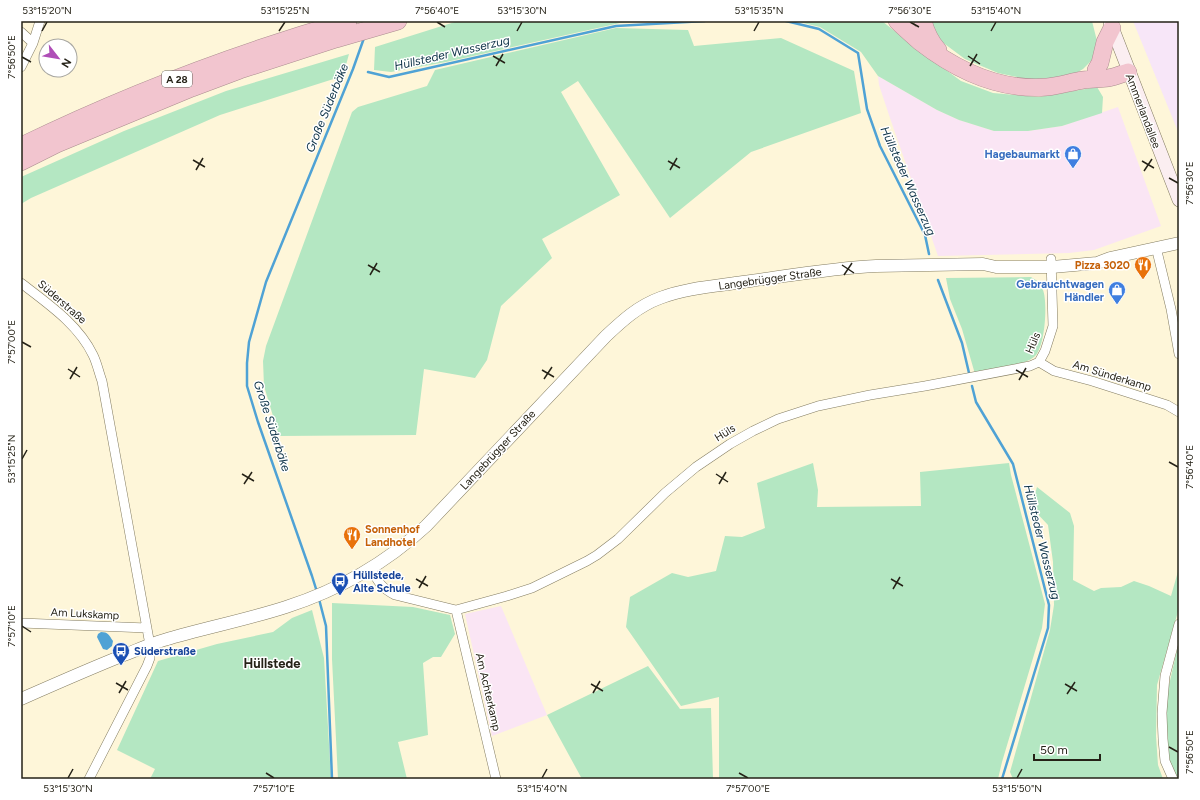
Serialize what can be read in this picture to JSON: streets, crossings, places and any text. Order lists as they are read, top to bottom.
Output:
{
  "streets": {
    "highway": ["A 28"],
    "main road": ["Ammerlandallee"],
    "street": [
      "Langebrügger Straße",
      "Süderstraße",
      "Hüls",
      "Am Sünderkamp",
      "Am Lukskamp",
      "Am Achterkamp"
    ]
  },
  "crossings": [
    ["Langebrügger Straße", "Süderstraße"],
    ["Langebrügger Straße", "Hüls"],
    ["Süderstraße", "Am Lukskamp"],
    ["Hüls", "Am Sünderkamp"],
    ["Hüls", "Am Achterkamp"]
  ],
  "districts": ["Hüllstede"],
  "water": ["Hüllsteder Wasserzug", "Große Süderbäke"],
  "places": {
    "shop": ["Hagebaumarkt", "Gebrauchtwagen Händler"],
    "restaurant": ["Pizza 3020", "Sonnenhof Landhotel"],
    "bus stop": ["Hüllstede, Alte Schule", "Süderstraße"]
  },
  "scale_bar": "50 m",
  "north": "bottom right",
  "coordinates": [
    "53°15'20\"N",
    "53°15'25\"N",
    "7°56'40\"E",
    "53°15'30\"N",
    "53°15'35\"N",
    "7°56'30\"E",
    "53°15'40\"N",
    "7°56'50\"E",
    "7°57'00\"E",
    "7°57'10\"E",
    "53°15'50\"N"
  ]
}
